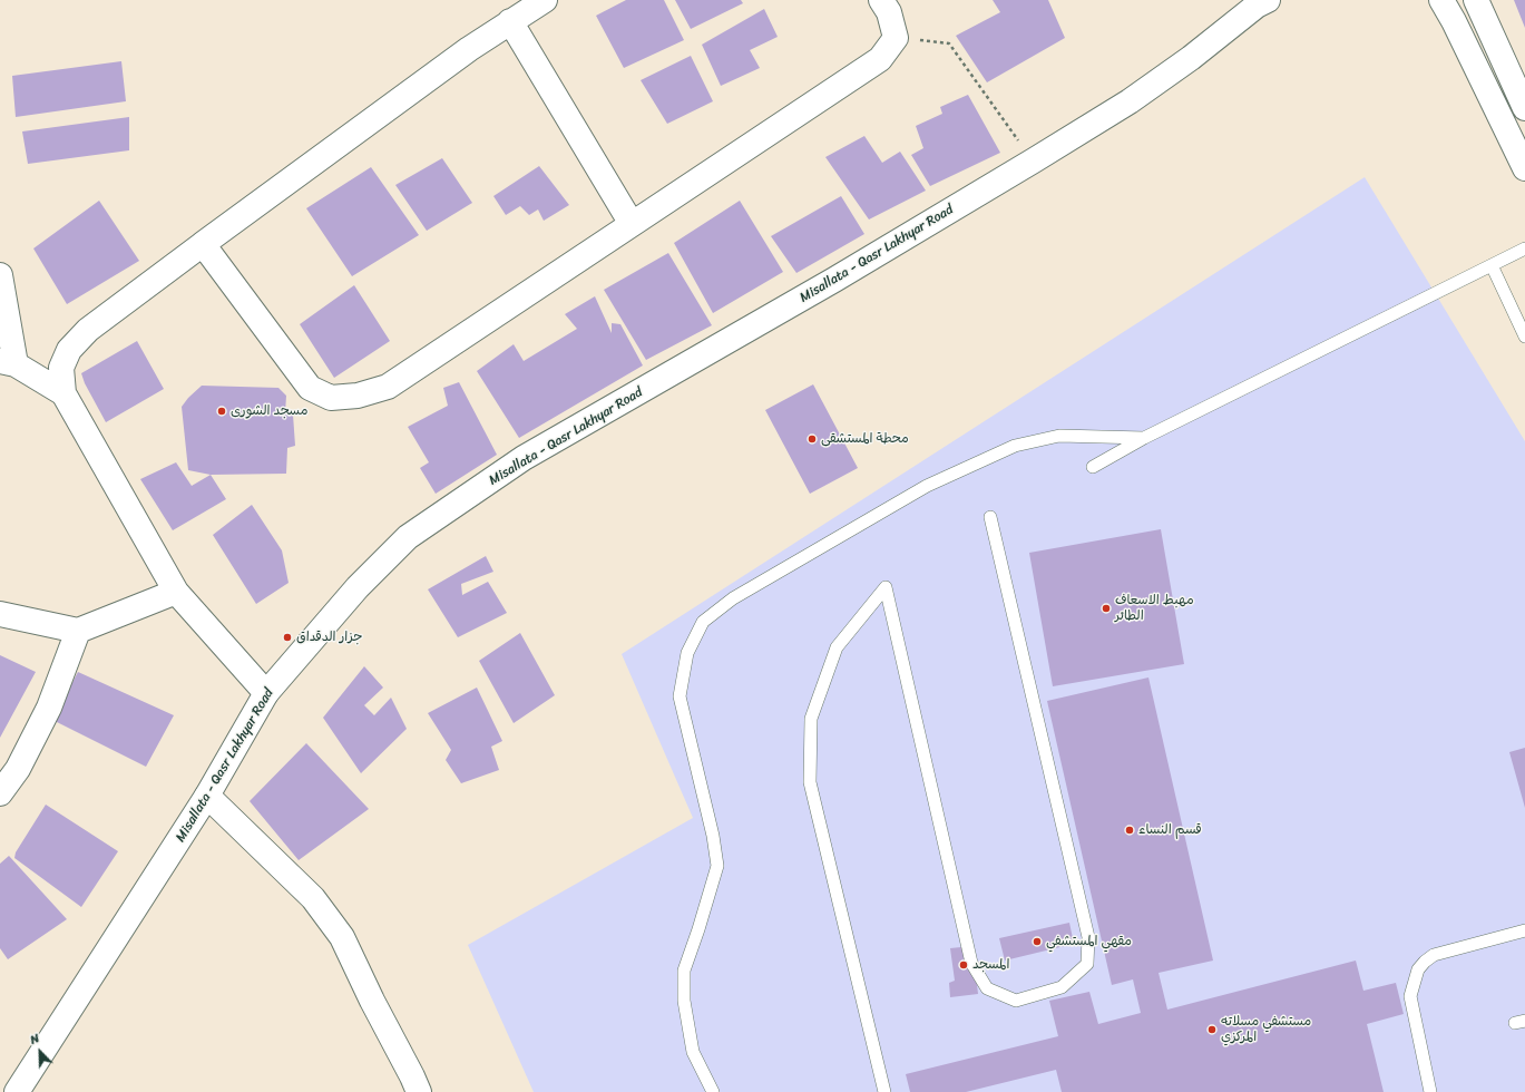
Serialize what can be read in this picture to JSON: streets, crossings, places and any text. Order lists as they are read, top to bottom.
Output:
{
  "streets": {
    "street": ["Misallata - Qasr Lakhyar Road"]
  },
  "places": [
    "مسجد الشورى",
    "محطة المستشقى",
    "مهبط الاسعاف الطائر",
    "جزار الدقداق",
    "قسم النساء",
    "مقهي المستشفي",
    "المسجد",
    "مستشفي مسلاته المركزي"
  ],
  "north": "top left"
}
